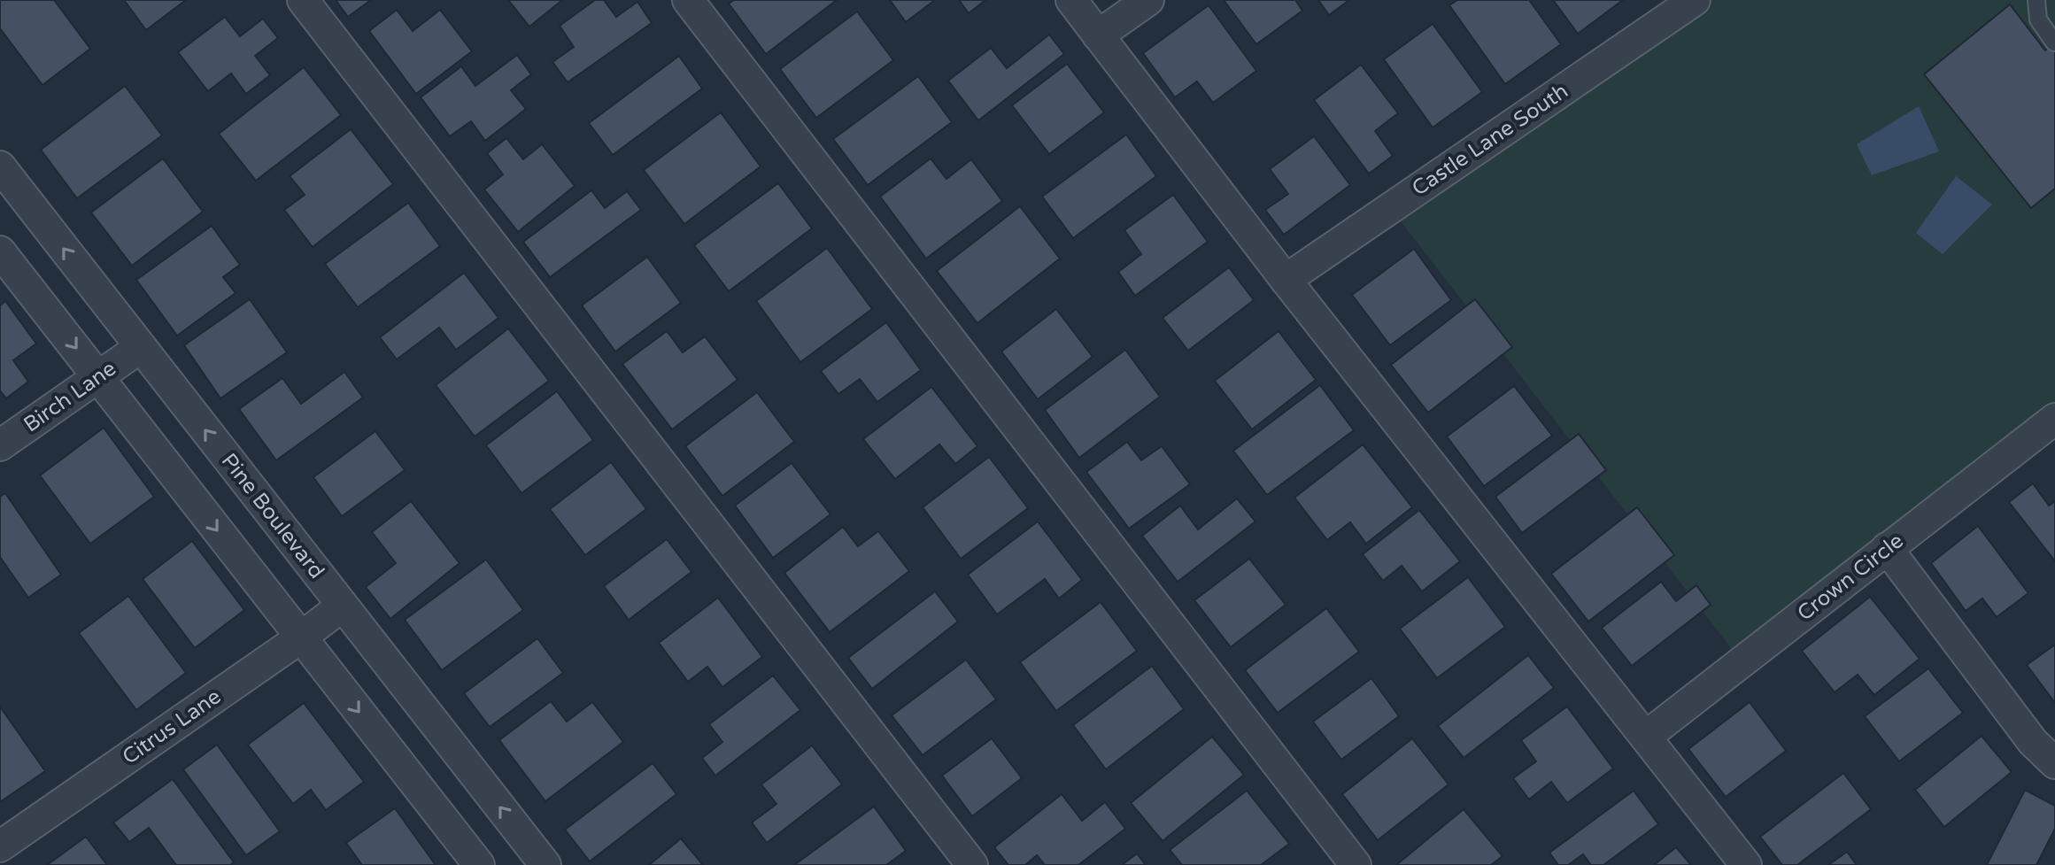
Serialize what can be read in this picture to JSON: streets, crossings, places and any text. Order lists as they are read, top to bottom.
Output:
{
  "streets": {
    "street": [
      "Castle Lane South",
      "Birch Lane",
      "Pine Boulevard",
      "Crown Circle",
      "Citrus Lane"
    ]
  },
  "crossings": [
    ["Birch Lane", "Pine Boulevard"],
    ["Pine Boulevard", "Citrus Lane"]
  ]
}
